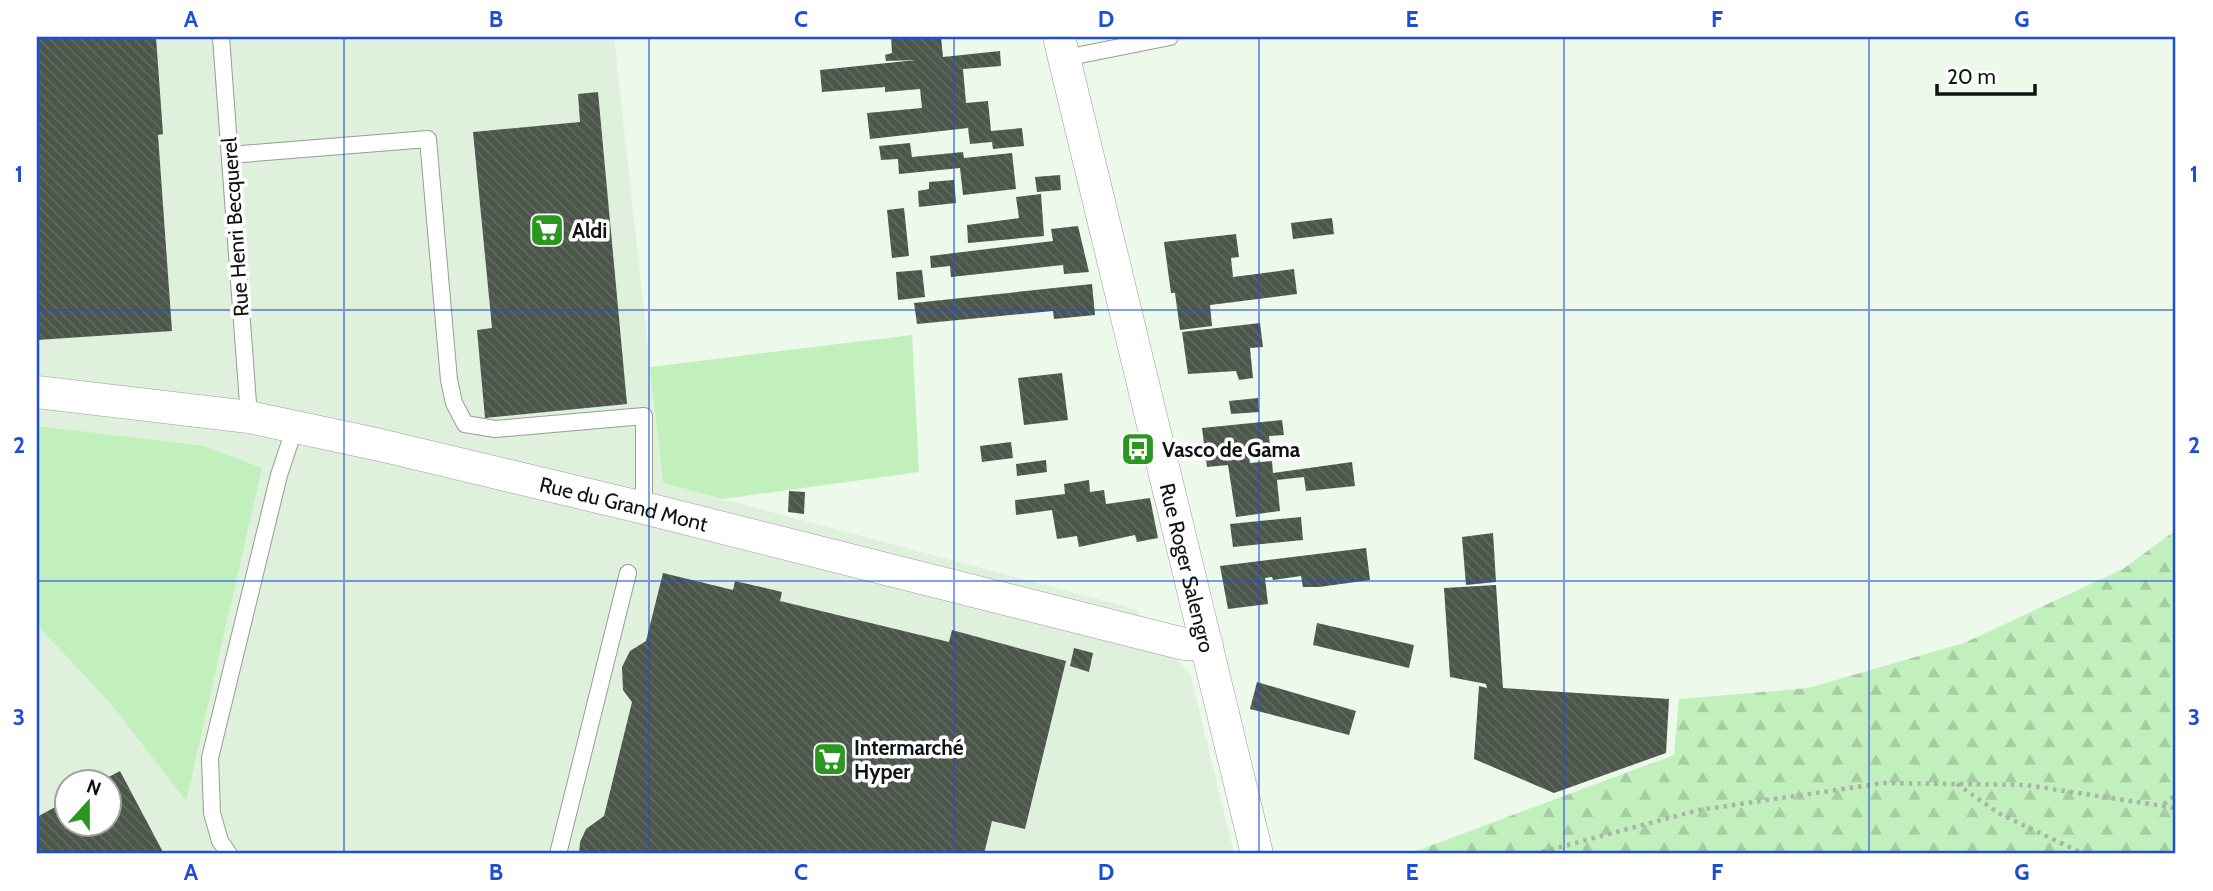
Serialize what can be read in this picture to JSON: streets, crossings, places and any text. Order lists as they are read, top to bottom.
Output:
{
  "streets": {
    "street": ["Rue du Grand Mont", "Rue Roger Salengro"],
    "lane": ["Rue Henri Becquerel"]
  },
  "crossings": [
    ["Rue Henri Becquerel", "Rue du Grand Mont"],
    ["Rue du Grand Mont", "Rue Roger Salengro"]
  ],
  "places": {
    "supermarket": ["Aldi", "Intermarché Hyper"],
    "bus stop": ["Vasco de Gama"]
  },
  "scale_bar": "20 m",
  "north": "top",
  "grid": {
    "columns": [
      "A",
      "B",
      "C",
      "D",
      "E",
      "F",
      "G"
    ],
    "rows": ["1", "2", "3"]
  }
}
